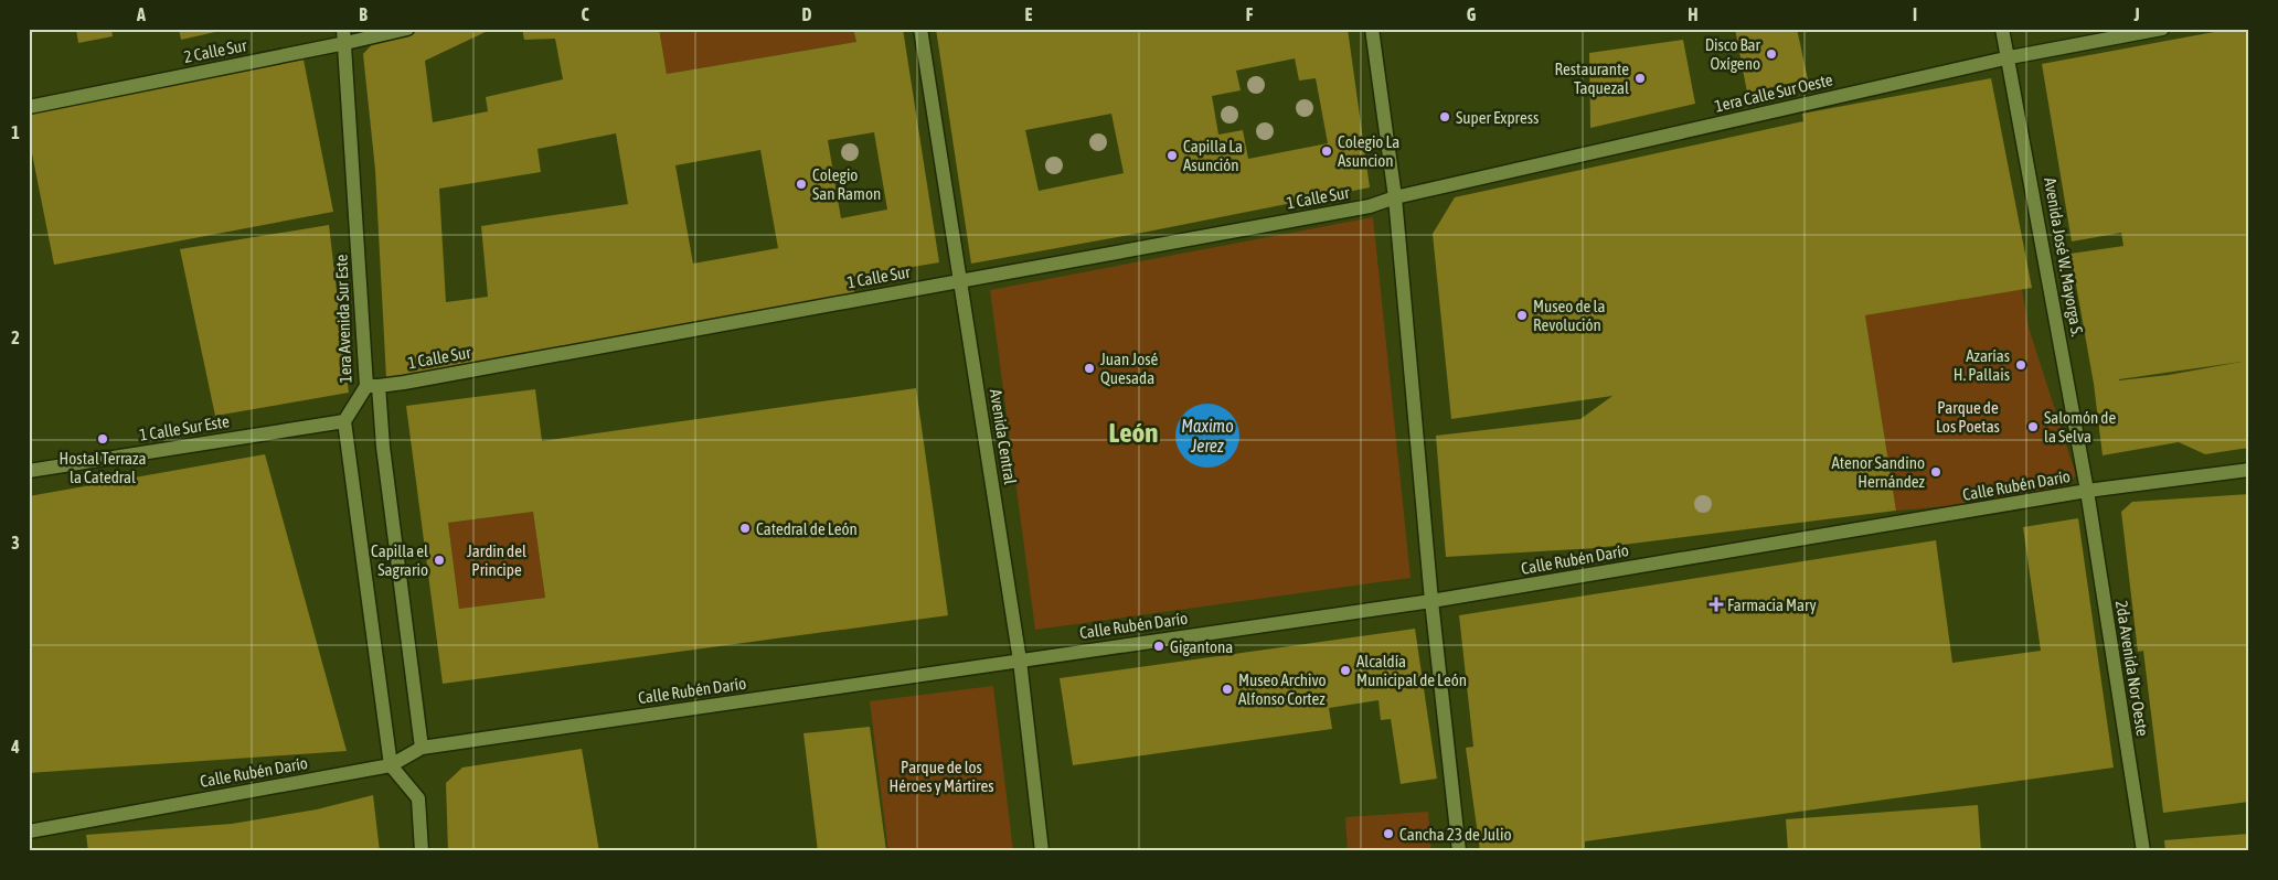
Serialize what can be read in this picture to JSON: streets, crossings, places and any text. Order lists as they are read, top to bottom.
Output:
{
  "streets": {
    "street": [
      "2 Calle Sur",
      "1era Calle Sur Oeste",
      "1 Calle Sur",
      "Avenida José W. Mayorga S.",
      "1era Avenida Sur Este",
      "1 Calle Sur Este",
      "Avenida Central",
      "Calle Rubén Darío",
      "2da Avenida Nor Oeste"
    ]
  },
  "crossings": [
    ["2 Calle Sur", "1era Avenida Sur Este"],
    ["1era Calle Sur Oeste", "1 Calle Sur"],
    ["1era Calle Sur Oeste", "Avenida José W. Mayorga S."],
    ["1 Calle Sur", "1era Avenida Sur Este"],
    ["1 Calle Sur", "Avenida Central"],
    ["Avenida José W. Mayorga S.", "Calle Rubén Darío"],
    ["Avenida José W. Mayorga S.", "2da Avenida Nor Oeste"],
    ["1era Avenida Sur Este", "1 Calle Sur Este"],
    ["Avenida Central", "Calle Rubén Darío"],
    ["Calle Rubén Darío", "2da Avenida Nor Oeste"]
  ],
  "districts": ["León"],
  "water": ["Maximo Jerez"],
  "parks": ["Parque de Los Poetas", "Jardin del Principe", "Parque de los Héroes y Mártires"],
  "places": {
    "other": [
      "Disco Bar Oxígeno",
      "Restaurante Taquezal",
      "Super Express",
      "Colegio La Asuncion",
      "Capilla La Asunción",
      "Colegio San Ramon",
      "Museo de la Revolución",
      "Azarías H. Pallais",
      "Juan José Quesada",
      "Salomón de la Selva",
      "Hostal Terraza la Catedral",
      "Atenor Sandino Hernández",
      "Catedral de León",
      "Capilla el Sagrario",
      "Gigantona",
      "Alcaldía Municipal de León",
      "Museo Archivo Alfonso Cortez",
      "Cancha 23 de Julio"
    ],
    "health": ["Farmacia Mary"]
  },
  "grid": {
    "columns": [
      "A",
      "B",
      "C",
      "D",
      "E",
      "F",
      "G",
      "H",
      "I",
      "J"
    ],
    "rows": [
      "1",
      "2",
      "3",
      "4"
    ]
  }
}
